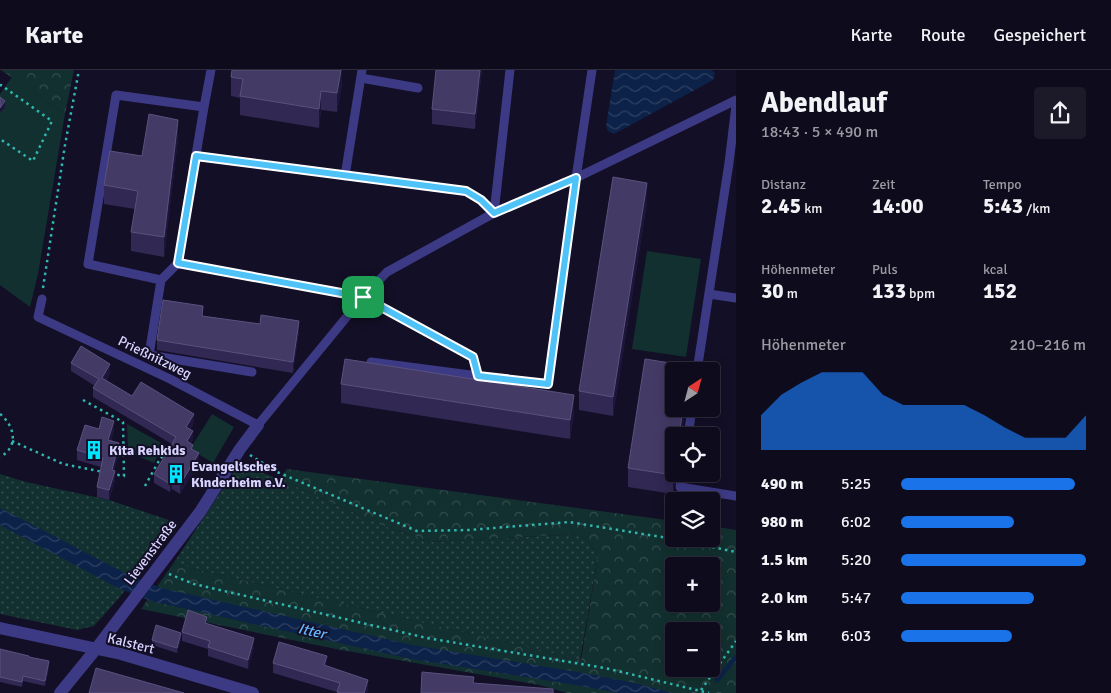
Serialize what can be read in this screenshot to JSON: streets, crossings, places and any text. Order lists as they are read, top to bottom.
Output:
{
  "streets": {
    "street": ["Lievenstraße", "Kalstert"],
    "lane": ["Prießnitzweg"]
  },
  "crossings": [
    ["Prießnitzweg", "Lievenstraße"],
    ["Lievenstraße", "Kalstert"]
  ],
  "water": ["Itter"],
  "places": {
    "building": ["Kita Rehkids", "Evangelisches Kinderheim e.V."]
  },
  "north": "top right",
  "page": {
    "header": "Karte",
    "nav": ["Karte", "Route", "Gespeichert"],
    "heading": ["Abendlauf", "18:43 · 5 × 490 m"],
    "stats": [
      ["Distanz", "2.45 km"],
      ["Zeit", "14:00"],
      ["Tempo", "5:43 /km"],
      ["Höhenmeter", "30 m"],
      ["Puls", "133 bpm"],
      ["kcal", "152"]
    ],
    "chart": ["Höhenmeter", "210–216 m"],
    "map_buttons": ["+", "−"],
    "list": [
      {
        "name": "490 m",
        "note": "5:25"
      },
      {
        "name": "980 m",
        "note": "6:02"
      },
      {
        "name": "1.5 km",
        "note": "5:20"
      },
      {
        "name": "2.0 km",
        "note": "5:47"
      },
      {
        "name": "2.5 km",
        "note": "6:03"
      }
    ]
  }
}
